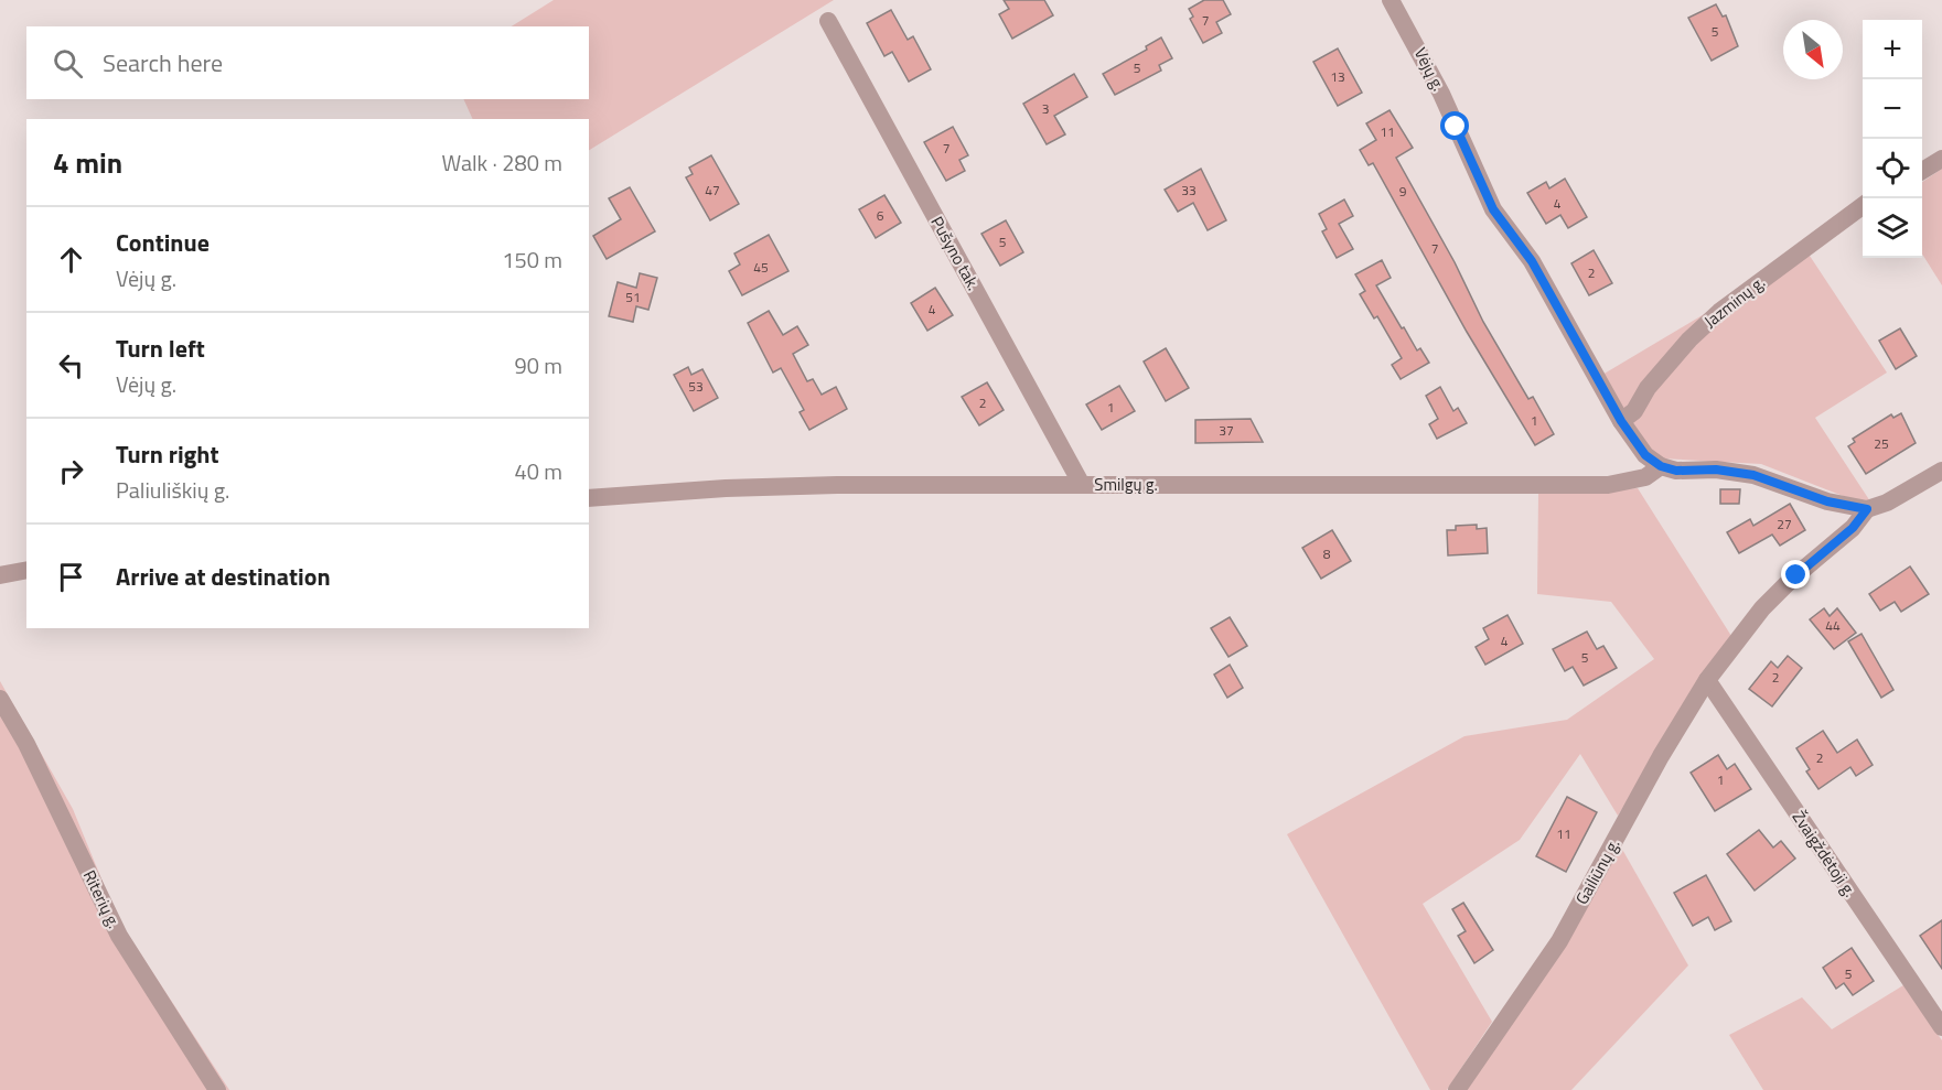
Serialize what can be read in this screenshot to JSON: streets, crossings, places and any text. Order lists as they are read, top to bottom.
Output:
{
  "streets": {
    "street": [
      "Vėjų g.",
      "Pušyno tak.",
      "Jazminų g.",
      "Smilgų g.",
      "Žvaigždėtoji g.",
      "Gailiūnų g.",
      "Riterių g."
    ]
  },
  "crossings": [
    ["Vėjų g.", "Jazminų g."],
    ["Vėjų g.", "Smilgų g."],
    ["Pušyno tak.", "Smilgų g."],
    ["Žvaigždėtoji g.", "Gailiūnų g."]
  ],
  "house_numbers": [
    "7",
    "5",
    "5",
    "13",
    "3",
    "11",
    "7",
    "47",
    "33",
    "9",
    "4",
    "6",
    "5",
    "7",
    "45",
    "2",
    "51",
    "4",
    "53",
    "2",
    "1",
    "1",
    "37",
    "25",
    "27",
    "8",
    "44",
    "4",
    "5",
    "2",
    "2",
    "1",
    "11",
    "5"
  ],
  "north": "bottom right",
  "page": {
    "map_buttons": ["+", "−"],
    "search": "Search here",
    "heading": ["4 min", "Walk · 280 m"],
    "list": [
      ["Continue", "Vėjų g.", "150 m"],
      ["Turn left", "Vėjų g.", "90 m"],
      ["Turn right", "Paliuliškių g.", "40 m"],
      "Arrive at destination"
    ]
  }
}
